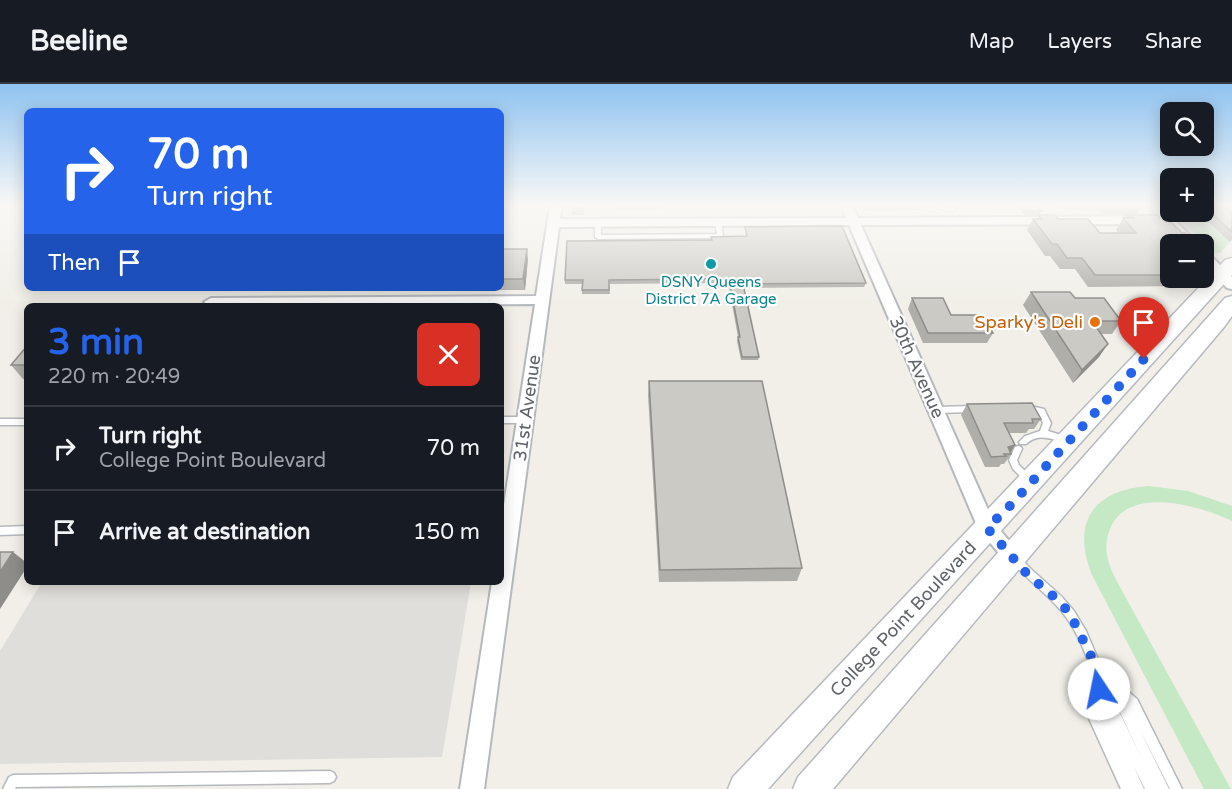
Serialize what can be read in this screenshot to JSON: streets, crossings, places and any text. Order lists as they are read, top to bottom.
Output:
{
  "streets": {
    "main road": ["College Point Boulevard"],
    "street": ["30th Avenue", "31st Avenue"]
  },
  "crossings": [
    ["30th Avenue", "College Point Boulevard"]
  ],
  "places": ["DSNY Queens District 7A Garage", "Sparky's Deli"],
  "page": {
    "header": "Beeline",
    "nav": ["Map", "Layers", "Share"],
    "map_buttons": ["+", "−"],
    "turn": ["70 m", "Turn right"],
    "then": "Then",
    "heading": ["3 min", "220 m · 20:49"],
    "list": [
      {
        "name": "Turn right",
        "note": "College Point Boulevard",
        "value": "70 m"
      },
      {
        "name": "Arrive at destination",
        "value": "150 m"
      }
    ]
  }
}
